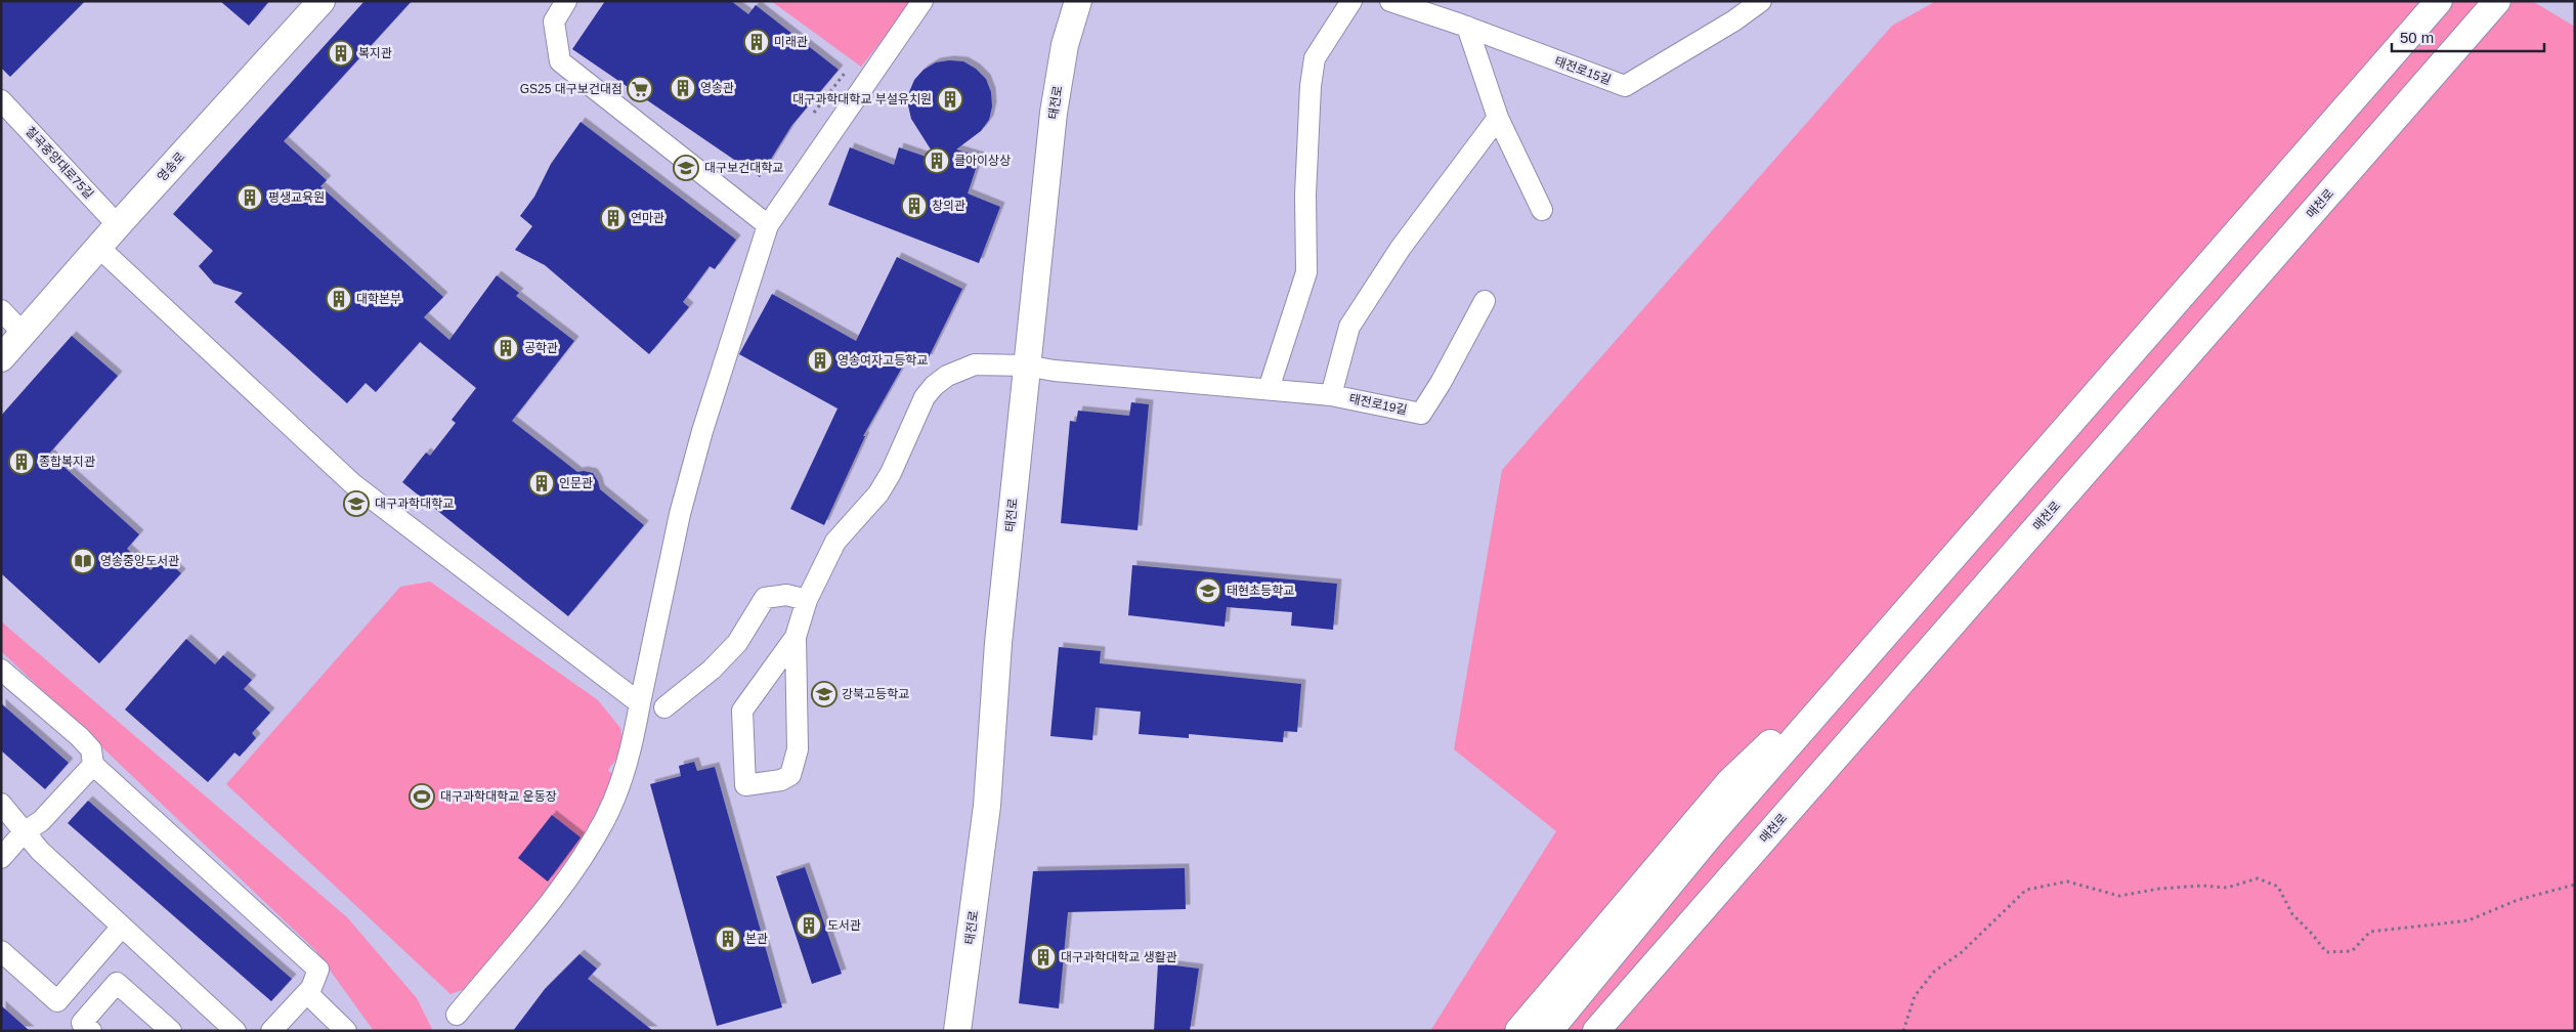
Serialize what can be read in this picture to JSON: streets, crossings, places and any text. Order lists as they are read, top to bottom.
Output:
{
  "streets": {
    "main road": ["태전로", "영송로", "매천로"],
    "street": ["태전로15길", "칠곡중앙대로75길", "태전로19길"]
  },
  "crossings": [
    ["태전로", "태전로19길"],
    ["칠곡중앙대로75길", "영송로"]
  ],
  "places": {
    "building": [
      "미래관",
      "복지관",
      "영송관",
      "대구과학대학교 부설유치원",
      "클아이상상",
      "평생교육원",
      "창의관",
      "연마관",
      "대학본부",
      "공학관",
      "영송여자고등학교",
      "종합복지관",
      "인문관",
      "도서관",
      "본관",
      "대구과학대학교 생활관"
    ],
    "supermarket": ["GS25 대구보건대점"],
    "school or university": [
      "대구보건대학교",
      "대구과학대학교",
      "태현초등학교",
      "강북고등학교"
    ],
    "library": ["영송중앙도서관"],
    "sports": ["대구과학대학교 운동장"]
  },
  "scale_bar": "50 m"
}
